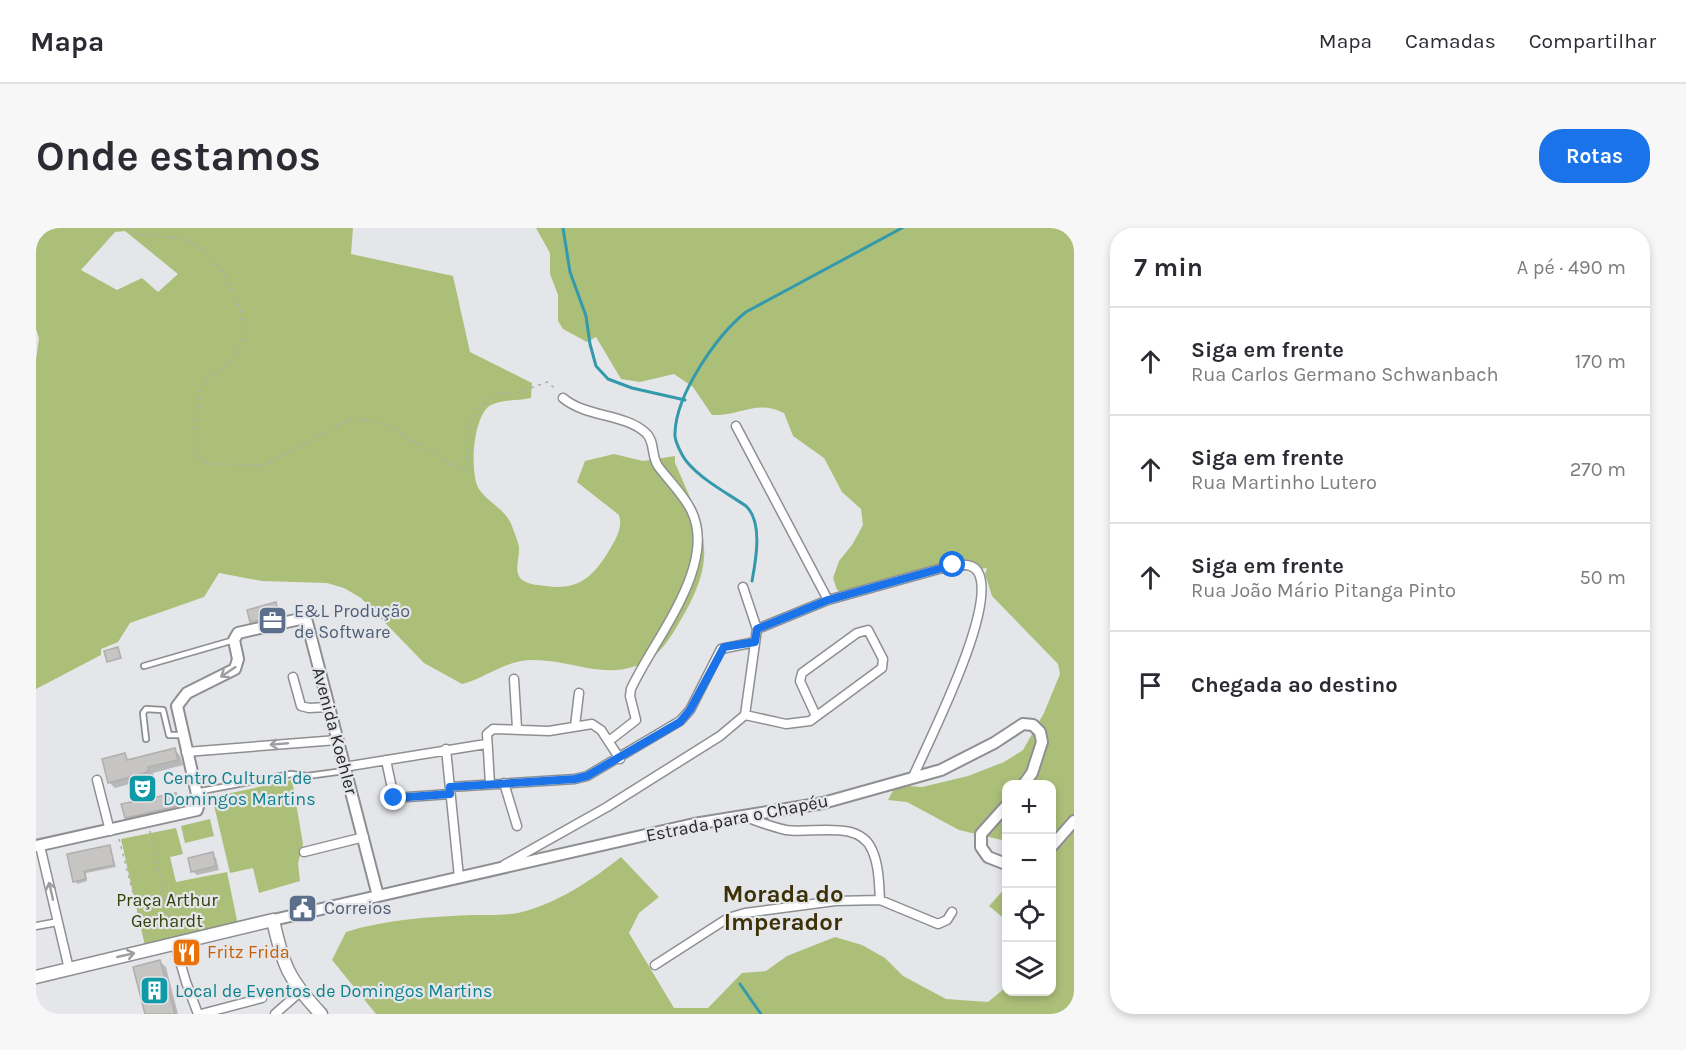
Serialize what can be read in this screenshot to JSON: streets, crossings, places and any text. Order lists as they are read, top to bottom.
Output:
{
  "streets": {
    "street": ["Avenida Koehler", "Estrada para o Chapéu"]
  },
  "crossings": [
    ["Avenida Koehler", "Estrada para o Chapéu"]
  ],
  "districts": ["Morada do Imperador"],
  "parks": ["Praça Arthur Gerhardt"],
  "places": {
    "office": ["E&L Produção de Software"],
    "theatre": ["Centro Cultural de Domingos Martins"],
    "public building": ["Correios"],
    "restaurant": ["Fritz Frida"],
    "building": ["Local de Eventos de Domingos Martins"]
  },
  "page": {
    "header": "Mapa",
    "nav": ["Mapa", "Camadas", "Compartilhar"],
    "buttons": "Rotas",
    "title": "Onde estamos",
    "heading": ["7 min", "A pé · 490 m"],
    "list": [
      ["Siga em frente", "Rua Carlos Germano Schwanbach", "170 m"],
      ["Siga em frente", "Rua Martinho Lutero", "270 m"],
      ["Siga em frente", "Rua João Mário Pitanga Pinto", "50 m"],
      "Chegada ao destino"
    ],
    "map_buttons": ["+", "−"]
  }
}
